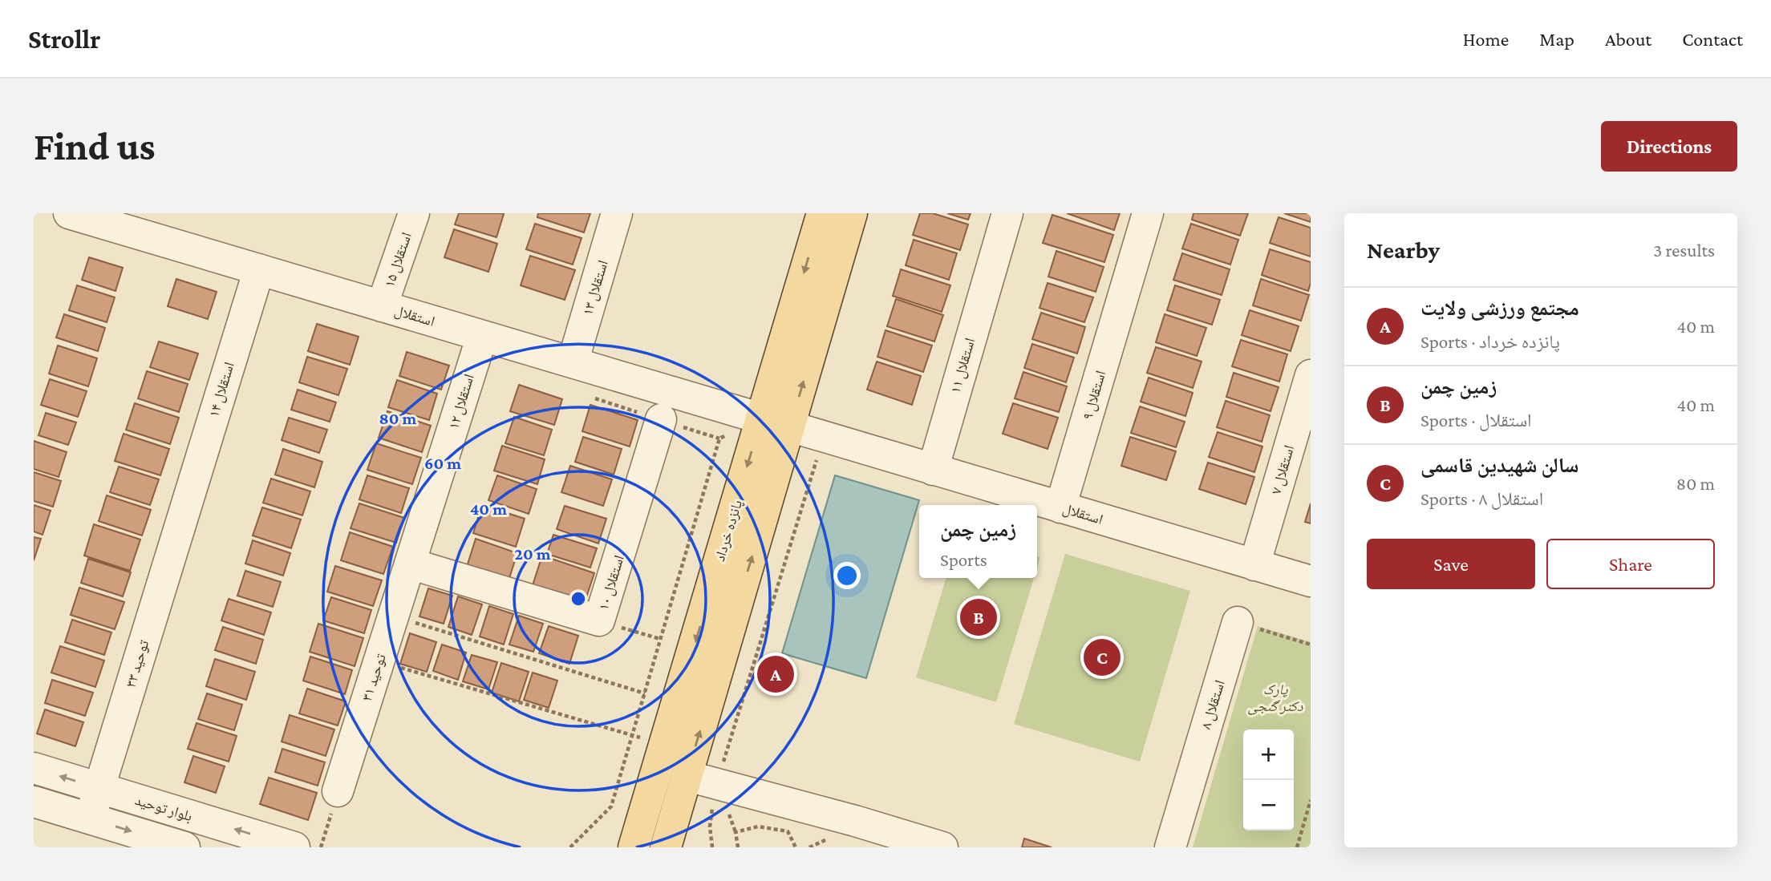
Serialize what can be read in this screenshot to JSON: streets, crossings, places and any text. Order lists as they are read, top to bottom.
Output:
{
  "streets": {
    "main road": ["پانزده خرداد"],
    "street": [
      "استقلال ۱۵",
      "استقلال ۱۳",
      "استقلال",
      "استقلال ۱۱",
      "استقلال ۱۴",
      "استقلال ۹",
      "استقلال ۱۲",
      "استقلال ۷",
      "استقلال ۱۰",
      "توحید ۳۳",
      "توحید ۳۱",
      "استقلال ۸",
      "بلوار توحید"
    ]
  },
  "crossings": [
    ["استقلال ۱۵", "استقلال"],
    ["استقلال ۱۳", "استقلال"],
    ["استقلال", "استقلال ۱۱"],
    ["استقلال", "استقلال ۱۴"],
    ["استقلال", "استقلال ۹"],
    ["استقلال", "استقلال ۱۲"],
    ["استقلال", "استقلال ۷"],
    ["استقلال", "پانزده خرداد"],
    ["استقلال ۱۴", "توحید ۳۳"],
    ["استقلال ۱۲", "استقلال ۱۰"],
    ["استقلال ۱۲", "توحید ۳۱"],
    ["استقلال ۱۰", "توحید ۳۱"],
    ["توحید ۳۳", "بلوار توحید"]
  ],
  "parks": ["پارک دکتر گنجی"],
  "page": {
    "header": "Strollr",
    "nav": [
      "Home",
      "Map",
      "About",
      "Contact"
    ],
    "buttons": [
      "Directions",
      ["Save", "Share"]
    ],
    "title": "Find us",
    "heading": ["Nearby", "3 results"],
    "list": [
      {
        "mark": "A",
        "name": "مجتمع ورزشی ولایت",
        "note": "Sports · پانزده خرداد",
        "value": "40 m"
      },
      {
        "mark": "B",
        "name": "زمین چمن",
        "note": "Sports · استقلال",
        "value": "40 m"
      },
      {
        "mark": "C",
        "name": "سالن شهیدین قاسمی",
        "note": "Sports · استقلال ۸",
        "value": "80 m"
      }
    ],
    "popup": ["زمین چمن", "Sports"],
    "pins": ["B", "C", "A"],
    "map_buttons": ["+", "−"]
  },
  "rings": [
    "80 m",
    "60 m",
    "40 m",
    "20 m"
  ]
}
